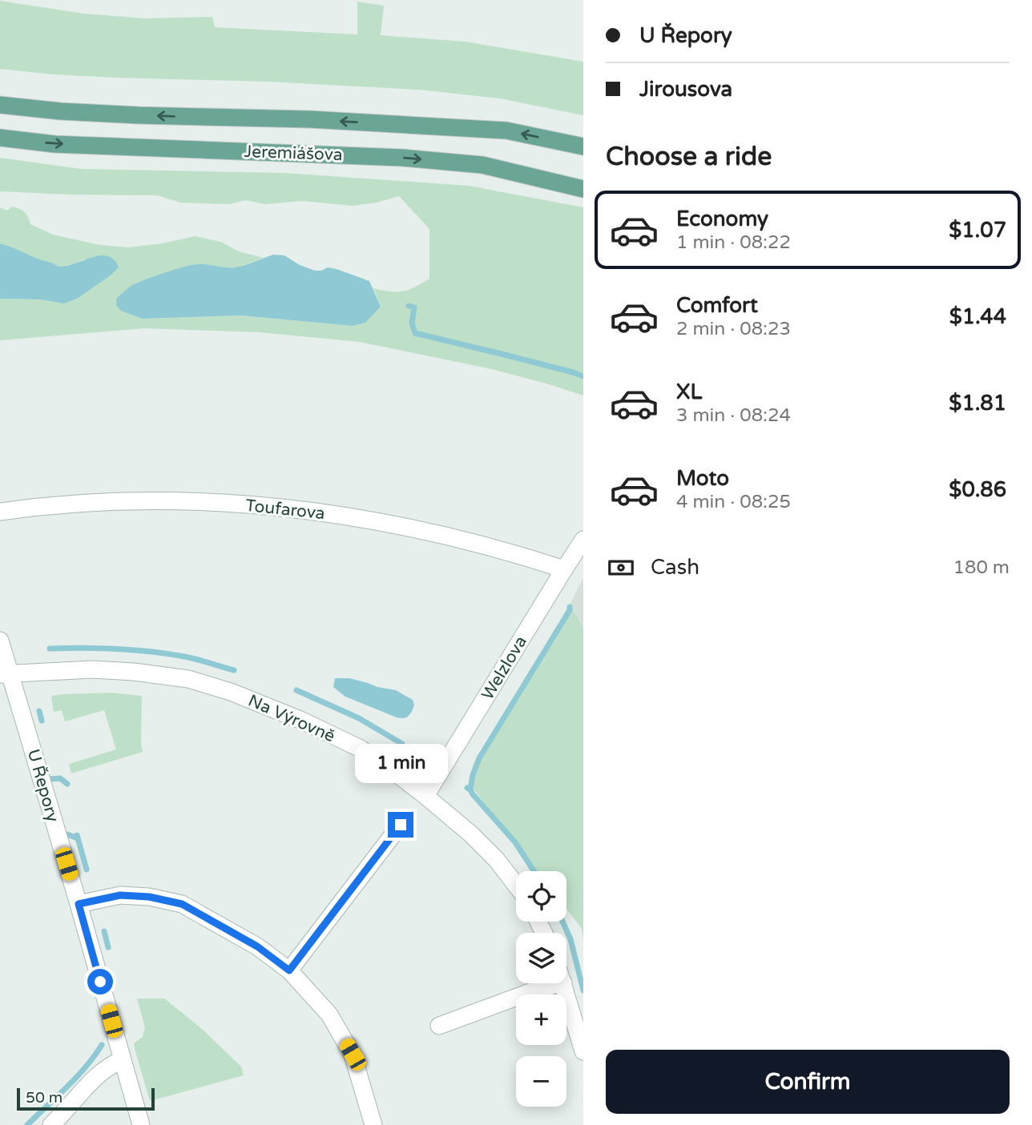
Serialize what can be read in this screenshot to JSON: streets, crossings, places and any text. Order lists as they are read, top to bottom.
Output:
{
  "streets": {
    "main road": ["Jeremiášova"],
    "street": [
      "Toufarova",
      "Welzlova",
      "Na Výrovně",
      "U Řepory"
    ]
  },
  "crossings": [
    ["Toufarova", "Welzlova"],
    ["Welzlova", "Na Výrovně"],
    ["Na Výrovně", "U Řepory"]
  ],
  "scale_bar": "50 m",
  "page": {
    "banner": ["U Řepory", "Jirousova"],
    "heading": "Choose a ride",
    "list": [
      {
        "name": "Economy",
        "note": "1 min · 08:22",
        "value": "$1.07"
      },
      {
        "name": "Comfort",
        "note": "2 min · 08:23",
        "value": "$1.44"
      },
      {
        "name": "XL",
        "note": "3 min · 08:24",
        "value": "$1.81"
      },
      {
        "name": "Moto",
        "note": "4 min · 08:25",
        "value": "$0.86"
      }
    ],
    "pay": ["Cash", "180 m"],
    "bubble": "1 min",
    "map_buttons": ["+", "−"],
    "buttons": "Confirm",
    "scale": "50 m"
  }
}
